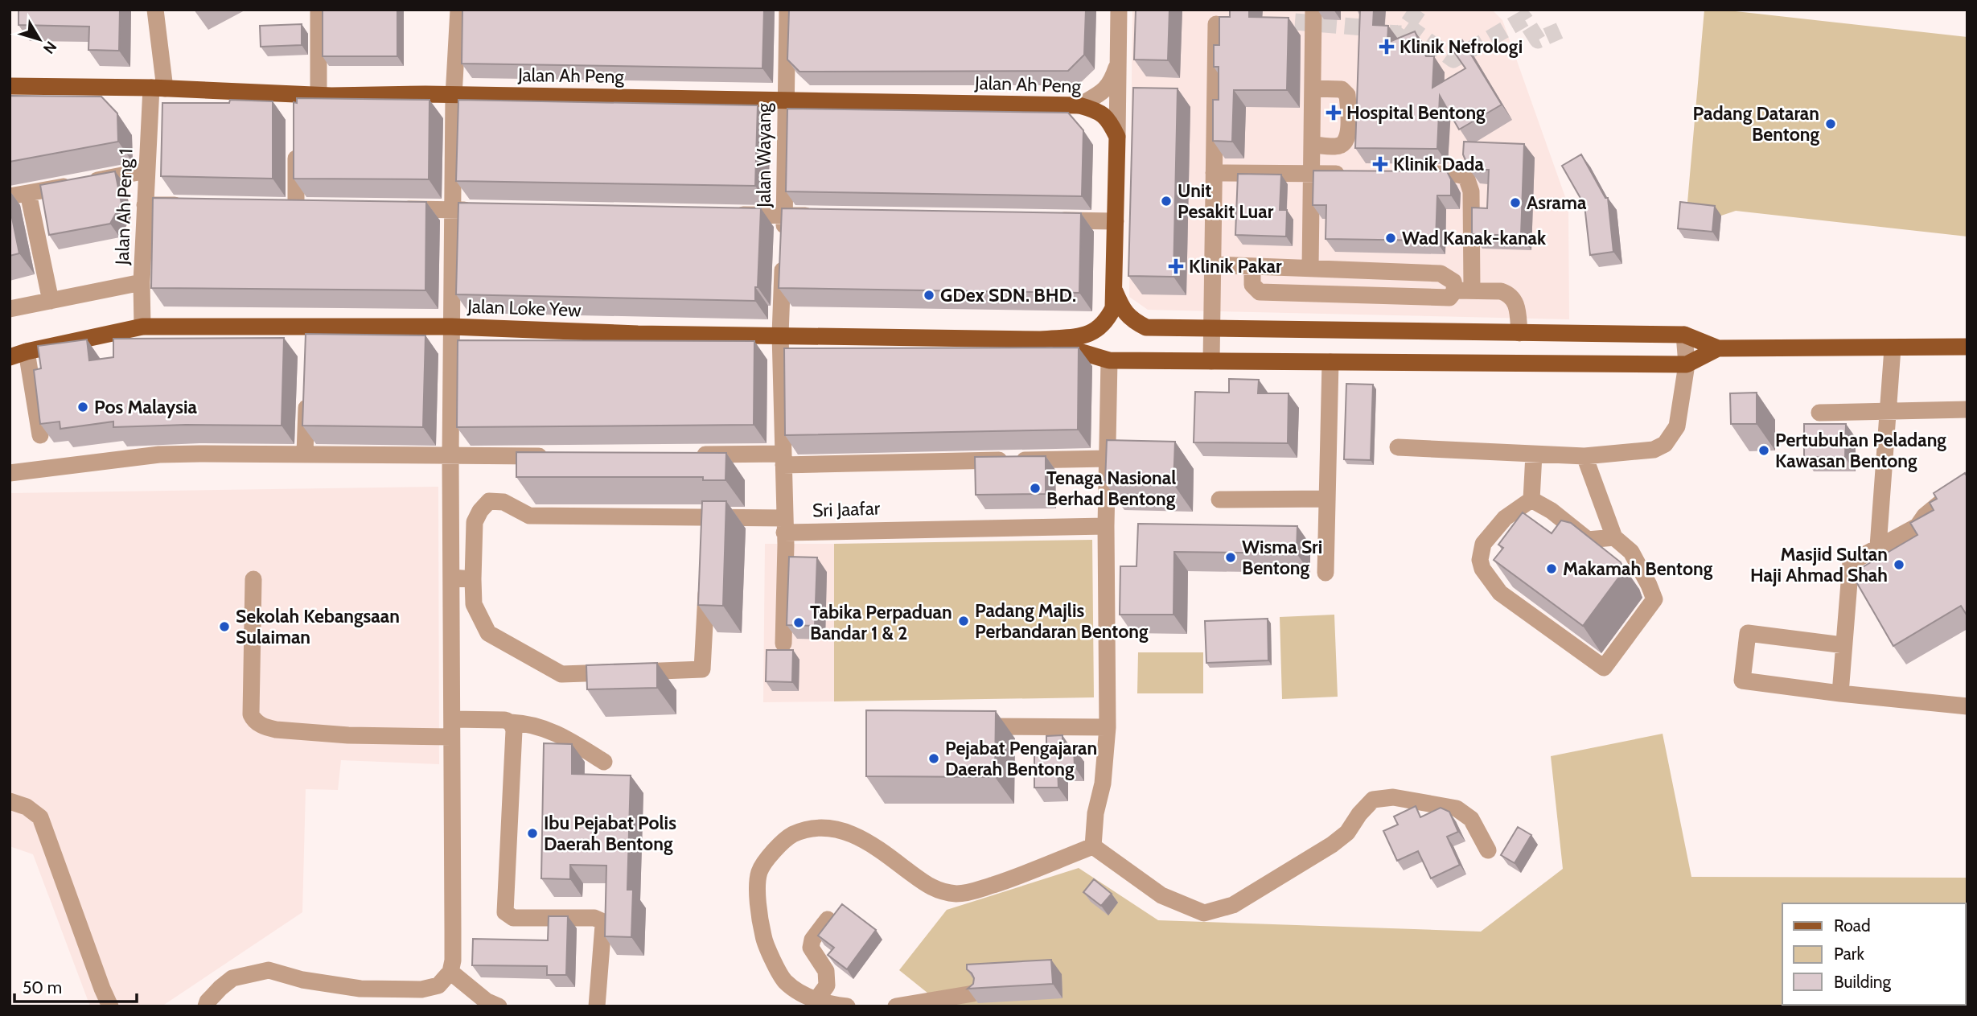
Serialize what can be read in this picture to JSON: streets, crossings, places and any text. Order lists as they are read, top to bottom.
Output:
{
  "streets": {
    "main road": ["Jalan Ah Peng", "Jalan Loke Yew"],
    "street": ["Jalan Wayang", "Jalan Ah Peng 1", "Sri Jaafar"]
  },
  "crossings": [
    ["Jalan Ah Peng", "Jalan Wayang"],
    ["Jalan Ah Peng", "Jalan Ah Peng 1"],
    ["Jalan Ah Peng 1", "Jalan Loke Yew"]
  ],
  "places": {
    "health": [
      "Klinik Nefrologi",
      "Hospital Bentong",
      "Klinik Dada",
      "Klinik Pakar"
    ],
    "other": [
      "Padang Dataran Bentong",
      "Unit Pesakit Luar",
      "Asrama",
      "Wad Kanak-kanak",
      "GDex SDN. BHD.",
      "Pos Malaysia",
      "Pertubuhan Peladang Kawasan Bentong",
      "Tenaga Nasional Berhad Bentong",
      "Wisma Sri Bentong",
      "Masjid Sultan Haji Ahmad Shah",
      "Makamah Bentong",
      "Padang Majlis Perbandaran Bentong",
      "Tabika Perpaduan Bandar 1 & 2",
      "Sekolah Kebangsaan Sulaiman",
      "Pejabat Pengajaran Daerah Bentong",
      "Ibu Pejabat Polis Daerah Bentong"
    ]
  },
  "legend": ["Road", "Park", "Building"],
  "scale_bar": "50 m",
  "north": "bottom right"
}
